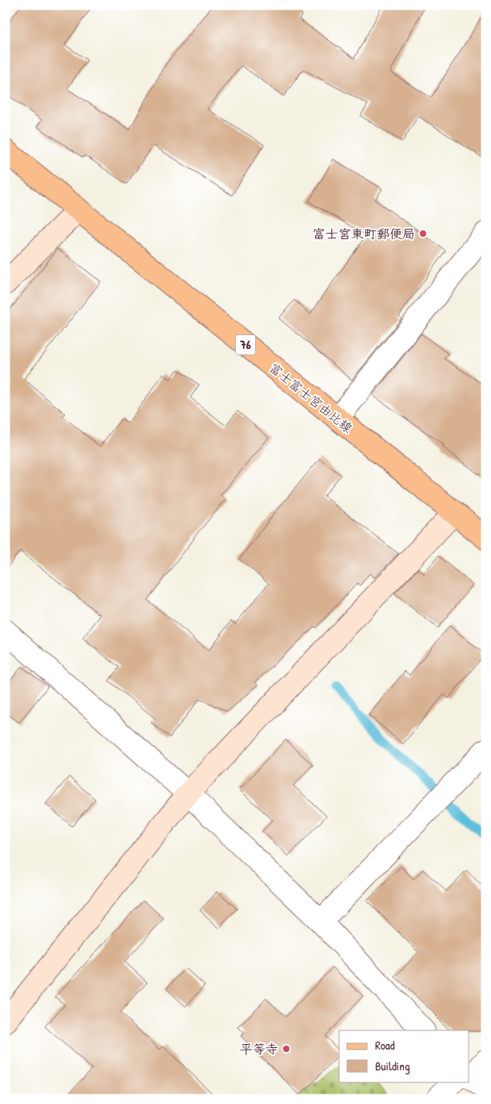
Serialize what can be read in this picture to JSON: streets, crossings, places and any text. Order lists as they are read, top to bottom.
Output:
{
  "streets": {
    "main road": ["76", "富士富士宮由比線"]
  },
  "places": ["富士宮東町郵便局", "平等寺"],
  "legend": ["Road", "Building"]
}
